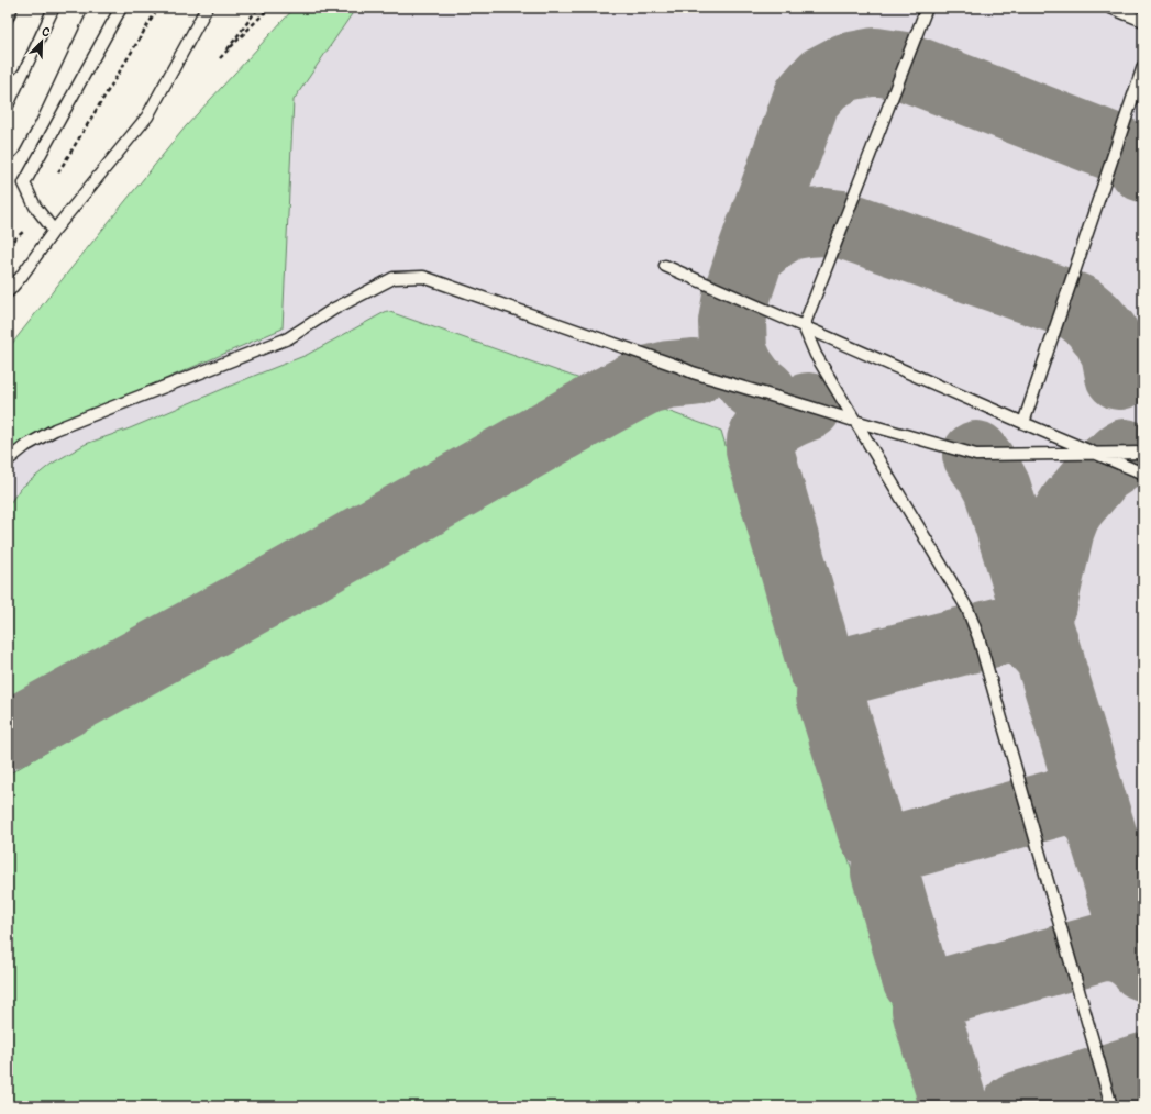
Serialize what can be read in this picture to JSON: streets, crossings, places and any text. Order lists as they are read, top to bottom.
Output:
{
  "north": "top right"
}
